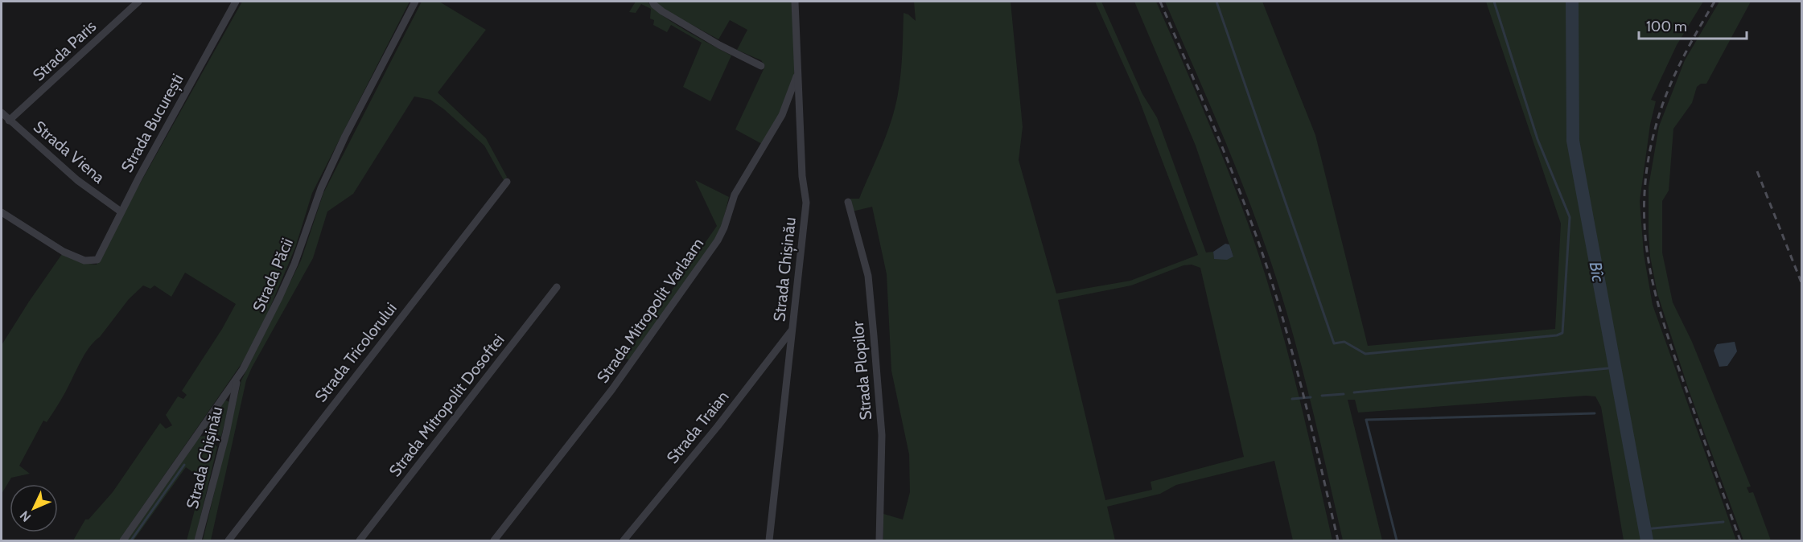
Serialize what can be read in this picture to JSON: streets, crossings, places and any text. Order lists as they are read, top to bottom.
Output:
{
  "streets": {
    "street": [
      "Strada Paris",
      "Strada București",
      "Strada Viena",
      "Strada Chișinău",
      "Strada Păcii",
      "Strada Mitropolit Varlaam",
      "Strada Tricolorului",
      "Strada Plopilor",
      "Strada Mitropolit Dosoftei",
      "Strada Traian"
    ]
  },
  "crossings": [
    ["Strada Paris", "Strada Viena"],
    ["Strada București", "Strada Viena"],
    ["Strada Chișinău", "Strada Păcii"],
    ["Strada Chișinău", "Strada Mitropolit Varlaam"],
    ["Strada Chișinău", "Strada Traian"]
  ],
  "water": ["Bîc"],
  "scale_bar": "100 m",
  "north": "bottom left"
}
